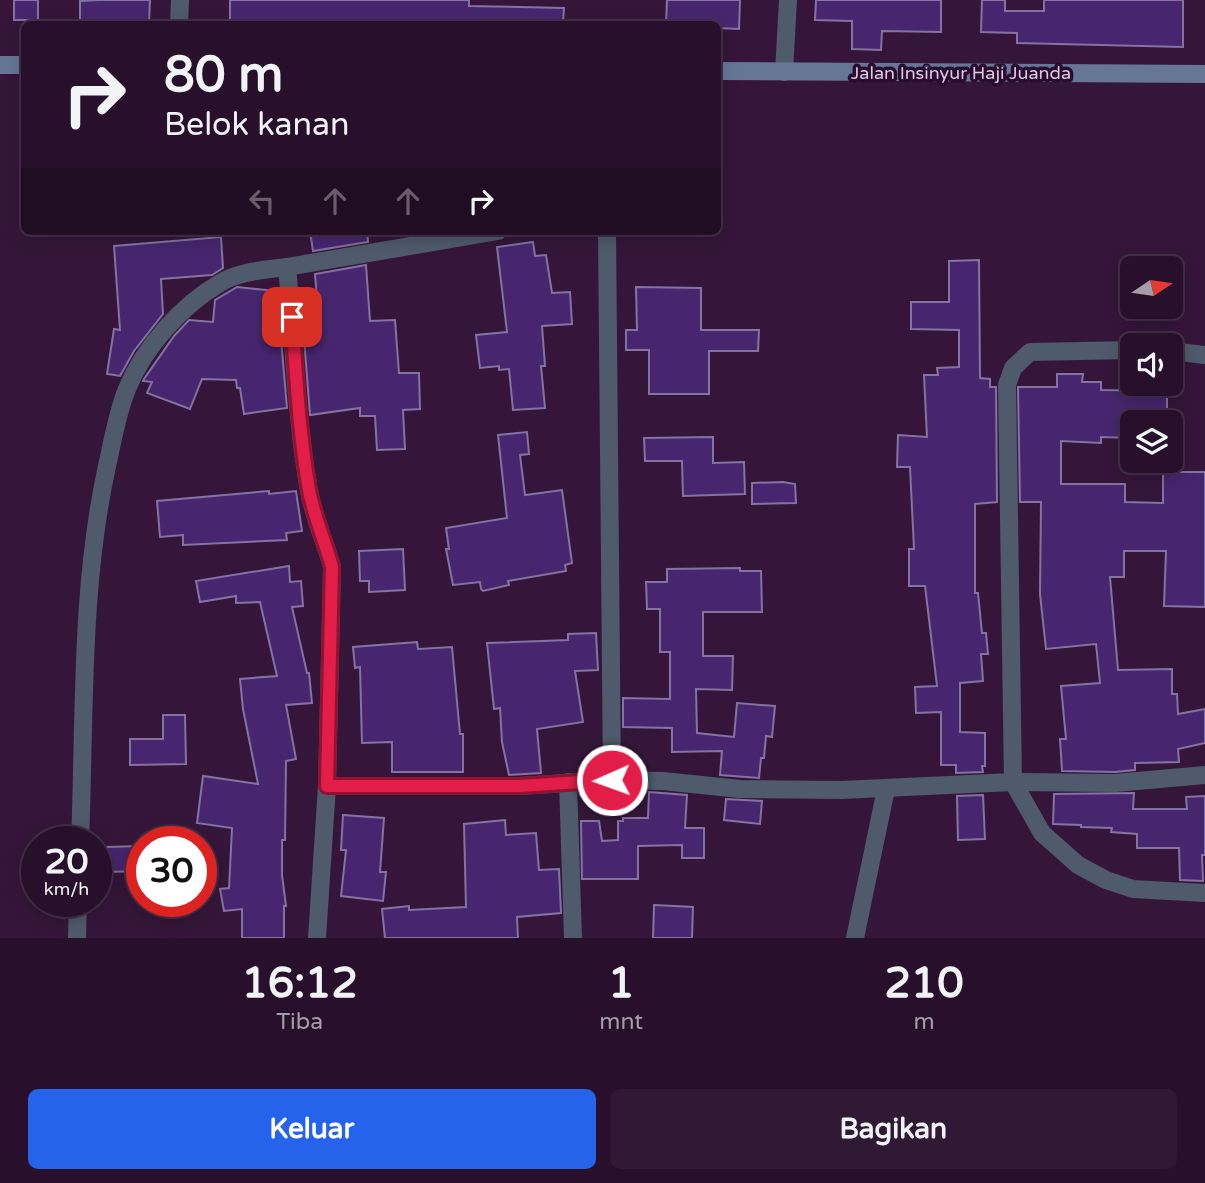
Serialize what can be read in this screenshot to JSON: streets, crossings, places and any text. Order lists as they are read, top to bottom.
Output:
{
  "streets": {
    "main road": ["Jalan Insinyur Haji Juanda"]
  },
  "north": "right",
  "page": {
    "turn": ["80 m", "Belok kanan"],
    "speed": "20 km/h",
    "limit": "30",
    "eta": [
      "16:12",
      "Tiba",
      "1",
      "mnt",
      "210",
      "m"
    ],
    "buttons": ["Keluar", "Bagikan"]
  }
}
